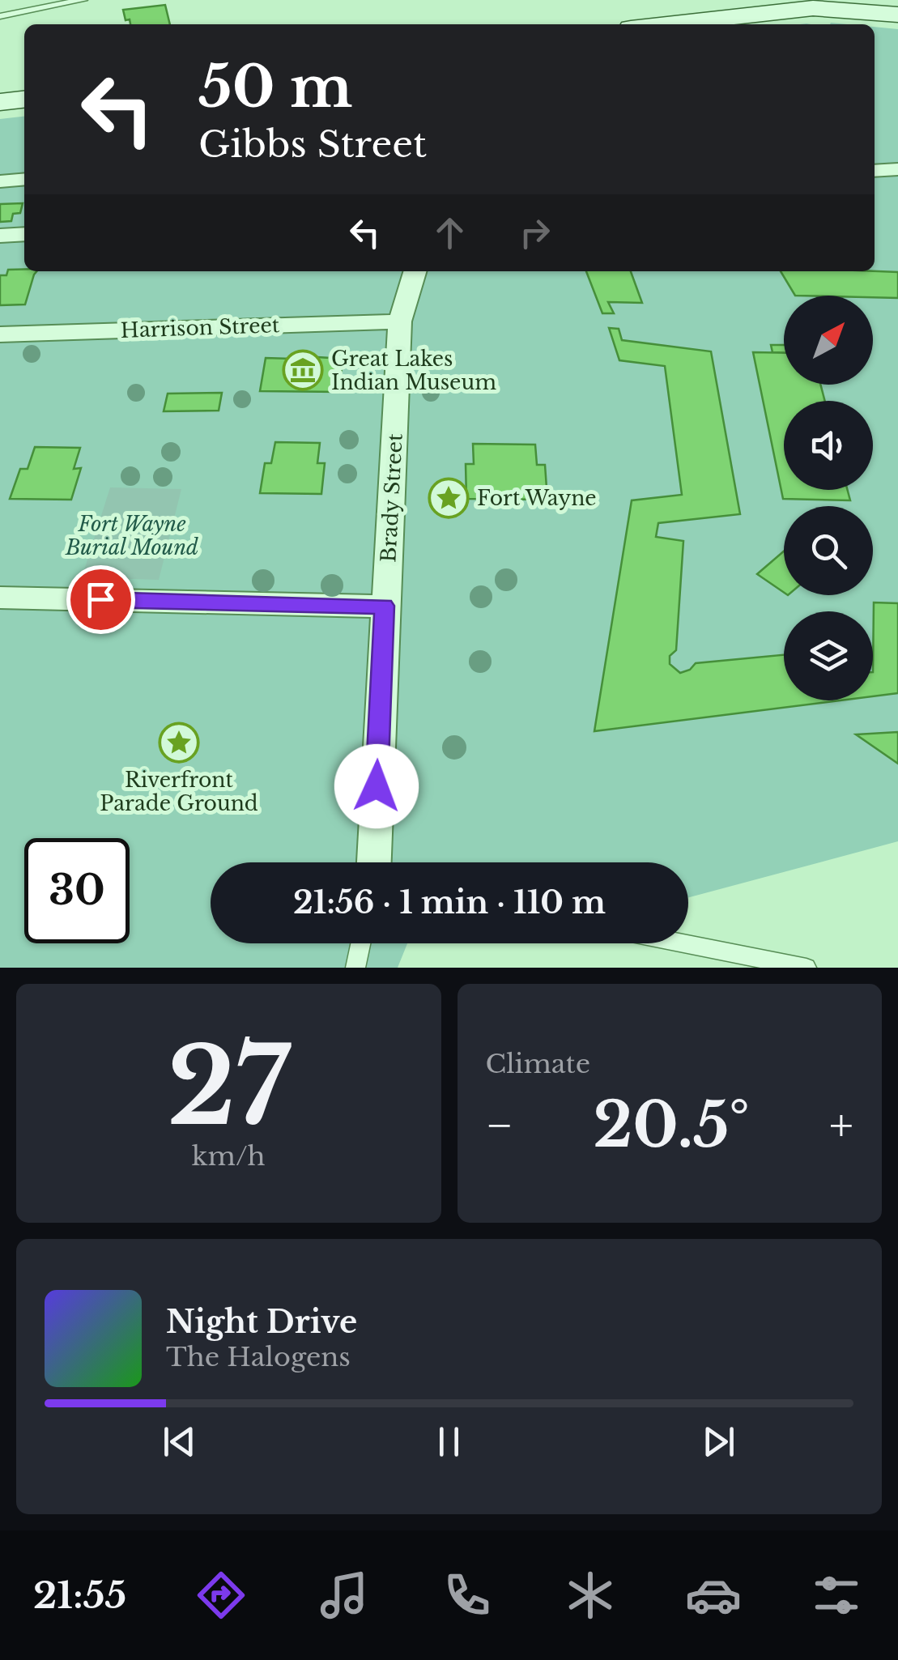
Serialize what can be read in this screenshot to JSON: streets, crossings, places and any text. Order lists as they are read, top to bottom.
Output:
{
  "streets": {
    "street": ["Harrison Street", "Brady Street"]
  },
  "crossings": [
    ["Harrison Street", "Brady Street"]
  ],
  "parks": ["Fort Wayne Burial Mound"],
  "places": {
    "museum": ["Great Lakes Indian Museum"],
    "place": ["Fort Wayne", "Riverfront Parade Ground"]
  },
  "north": "top right",
  "page": {
    "turn": ["50 m", "Gibbs Street"],
    "limit": "30",
    "trip": "21:56 · 1 min · 110 m",
    "tile": [
      ["27", "km/h"],
      "Climate"
    ],
    "heat": ["−", "20.5°", "+"],
    "song": ["Night Drive", "The Halogens"],
    "tabs": "21:55"
  }
}
